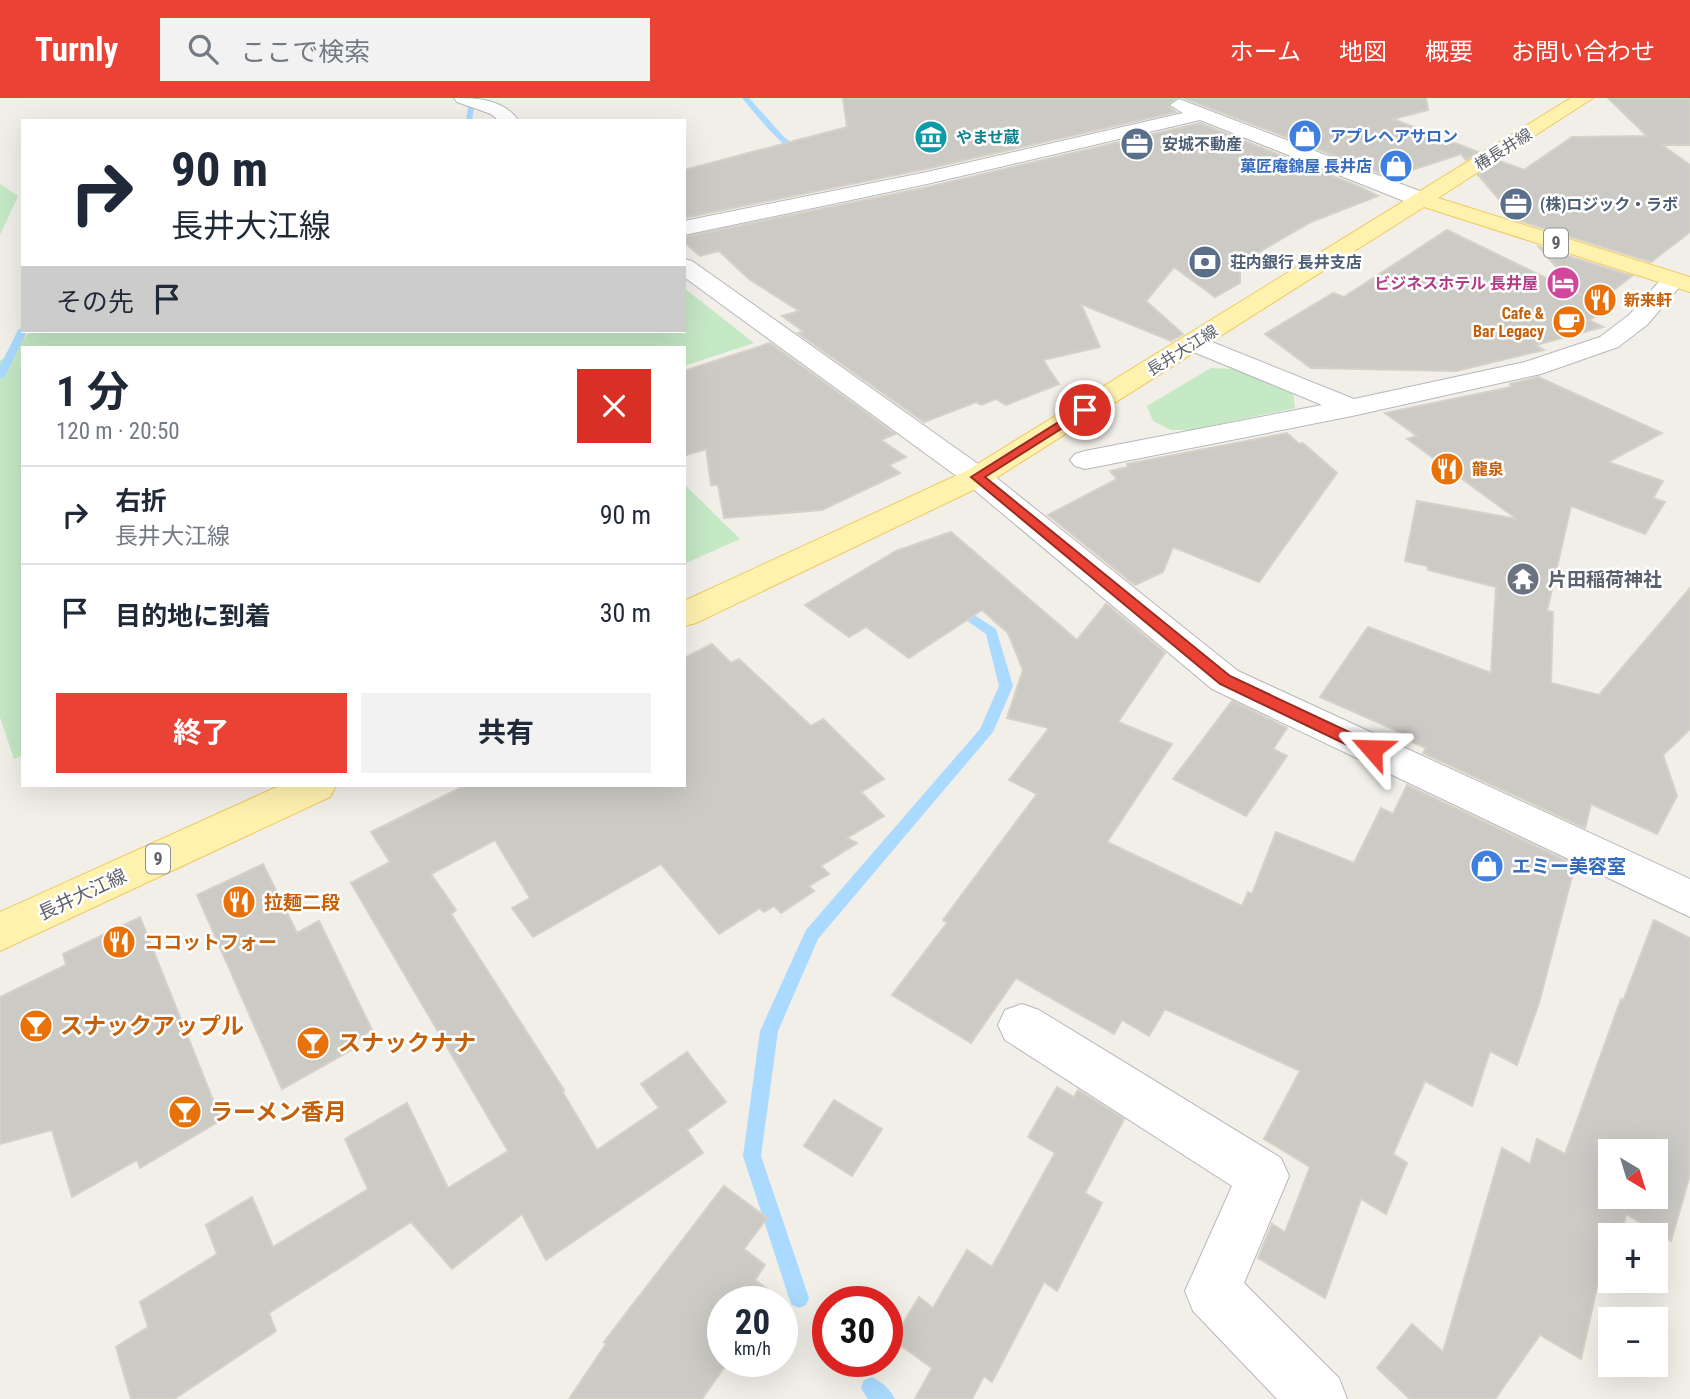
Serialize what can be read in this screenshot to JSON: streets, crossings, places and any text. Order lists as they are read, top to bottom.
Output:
{
  "streets": {
    "main road": ["椿長井線", "9", "長井大江線"]
  },
  "crossings": [
    ["椿長井線", "9"],
    ["椿長井線", "長井大江線"],
    ["9", "長井大江線"]
  ],
  "places": {
    "shop": ["アプレヘアサロン", "菓匠庵錦屋 長井店", "エミー美容室"],
    "museum": ["やませ蔵"],
    "office": ["安城不動産", "(株)ロジック・ラボ"],
    "bank": ["荘内銀行 長井支店"],
    "hotel": ["ビジネスホテル 長井屋"],
    "restaurant": [
      "新来軒",
      "龍泉",
      "拉麺二段",
      "ココットフォー"
    ],
    "cafe": ["Cafe & Bar Legacy"],
    "temple": ["片田稲荷神社"],
    "bar": ["スナックアップル", "スナックナナ", "ラーメン香月"]
  },
  "north": "bottom right",
  "page": {
    "header": "Turnly",
    "search": "ここで検索",
    "nav": [
      "ホーム",
      "地図",
      "概要",
      "お問い合わせ"
    ],
    "turn": ["90 m", "長井大江線"],
    "then": "その先",
    "heading": ["1 分", "120 m · 20:50"],
    "list": [
      {
        "name": "右折",
        "note": "長井大江線",
        "value": "90 m"
      },
      {
        "name": "目的地に到着",
        "value": "30 m"
      }
    ],
    "buttons": ["終了", "共有"],
    "map_buttons": ["+", "−"],
    "speed": "20 km/h",
    "limit": "30"
  }
}
